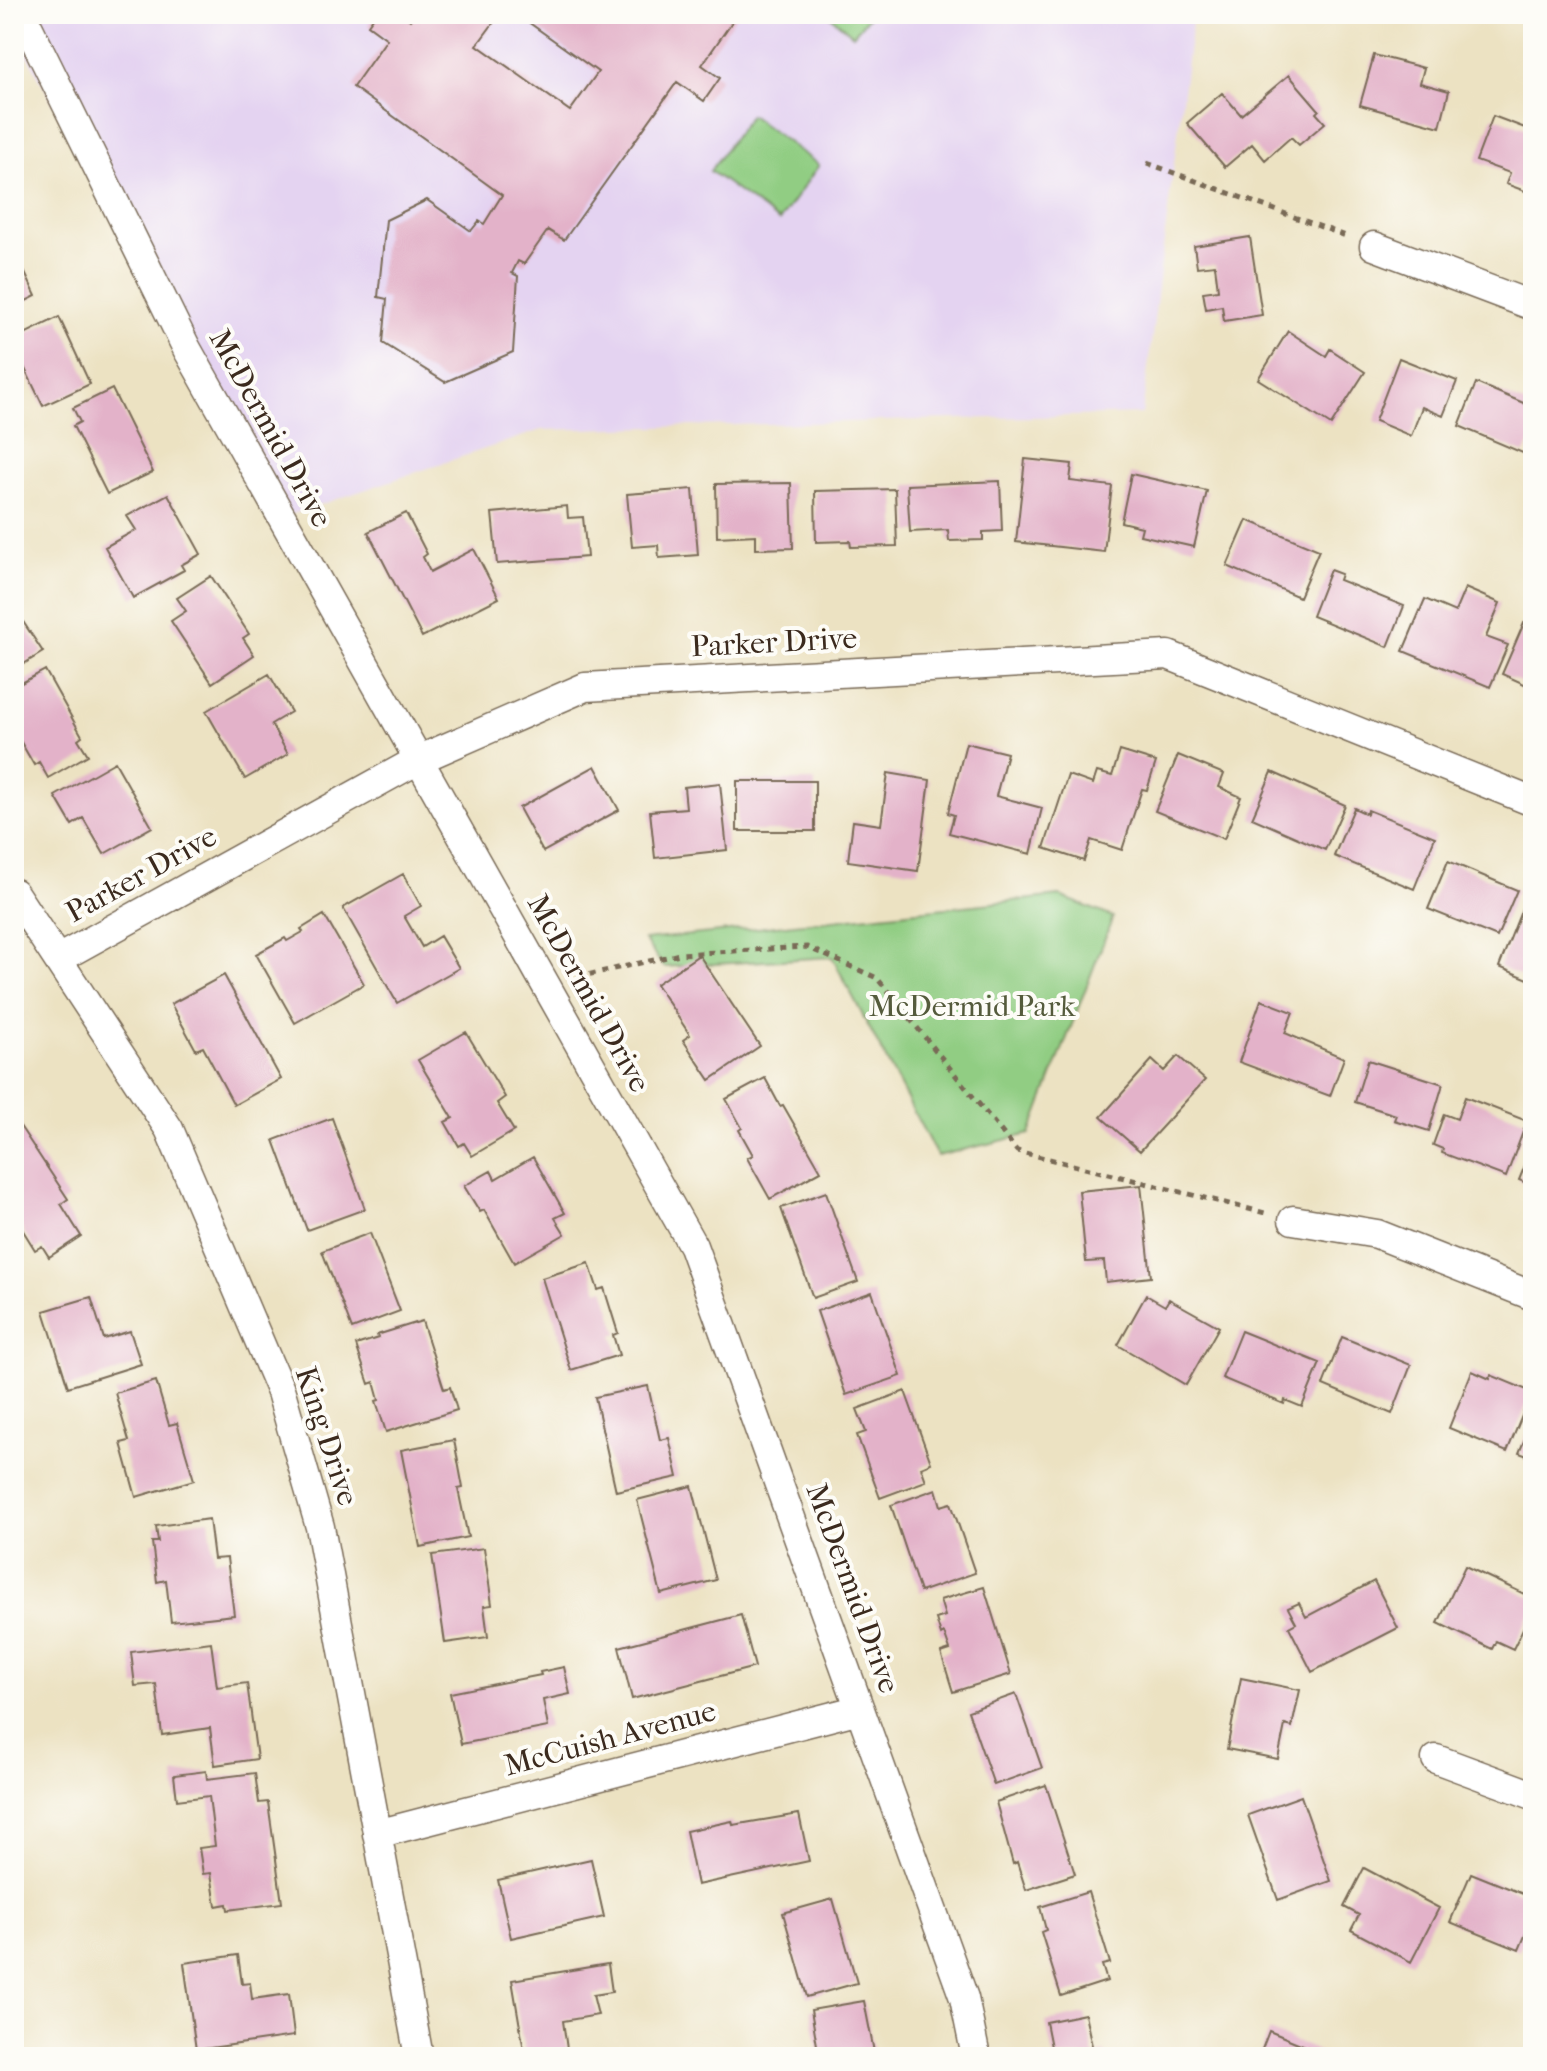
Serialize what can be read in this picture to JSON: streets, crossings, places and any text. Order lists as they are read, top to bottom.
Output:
{
  "streets": {
    "street": [
      "McDermid Drive",
      "Parker Drive",
      "King Drive",
      "McCuish Avenue"
    ]
  },
  "crossings": [
    ["McDermid Drive", "Parker Drive"],
    ["McDermid Drive", "McCuish Avenue"],
    ["Parker Drive", "King Drive"],
    ["King Drive", "McCuish Avenue"]
  ],
  "parks": ["McDermid Park"]
}
